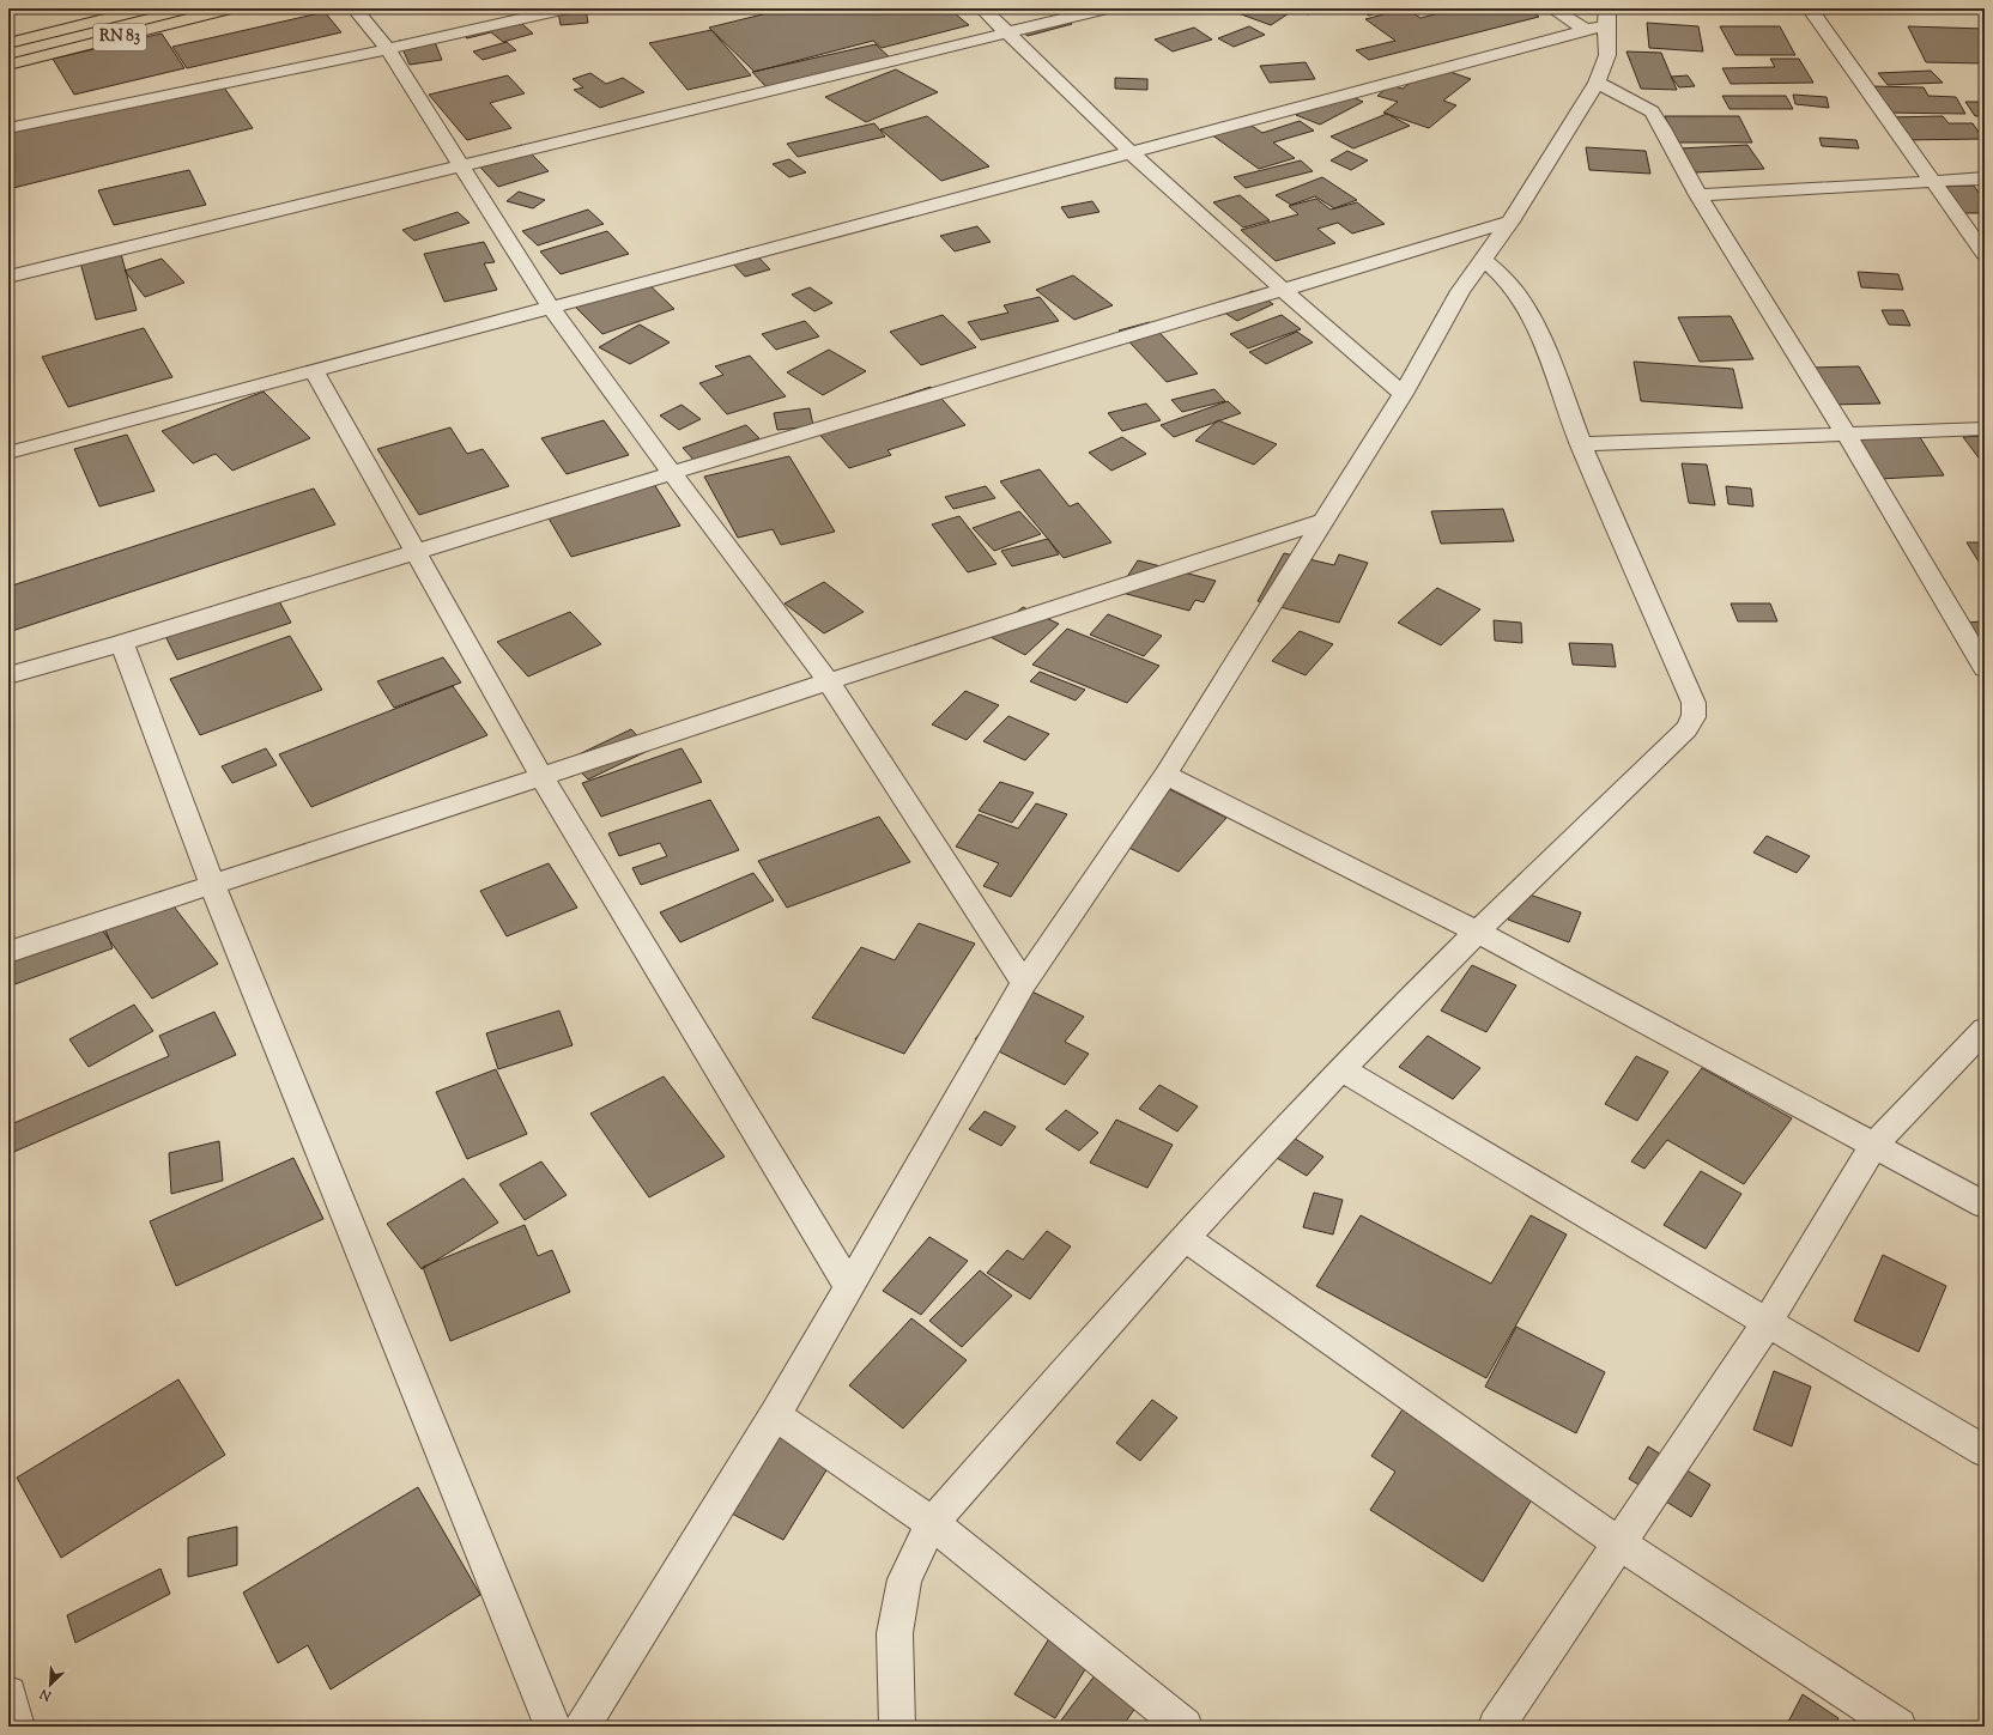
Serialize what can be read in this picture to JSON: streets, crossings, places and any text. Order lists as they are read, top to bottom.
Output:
{
  "streets": {
    "main road": ["RN 83"]
  },
  "north": "bottom left"
}
